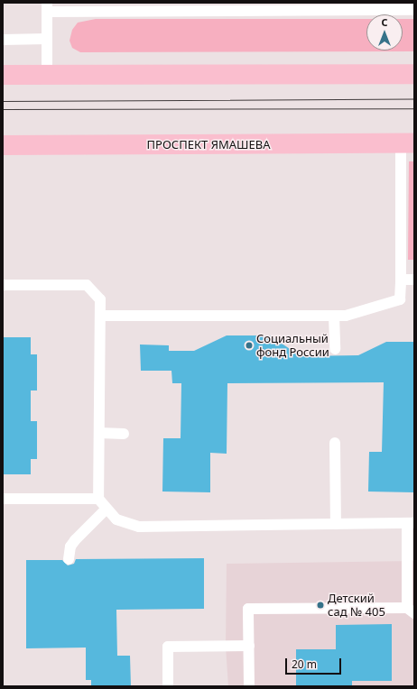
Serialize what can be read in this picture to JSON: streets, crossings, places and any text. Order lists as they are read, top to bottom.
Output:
{
  "streets": {
    "main road": ["ПРОСПЕКТ ЯМАШЕВА"]
  },
  "places": ["Социальный фонд России", "Детский сад № 405"],
  "scale_bar": "20 m",
  "north": "top"
}
